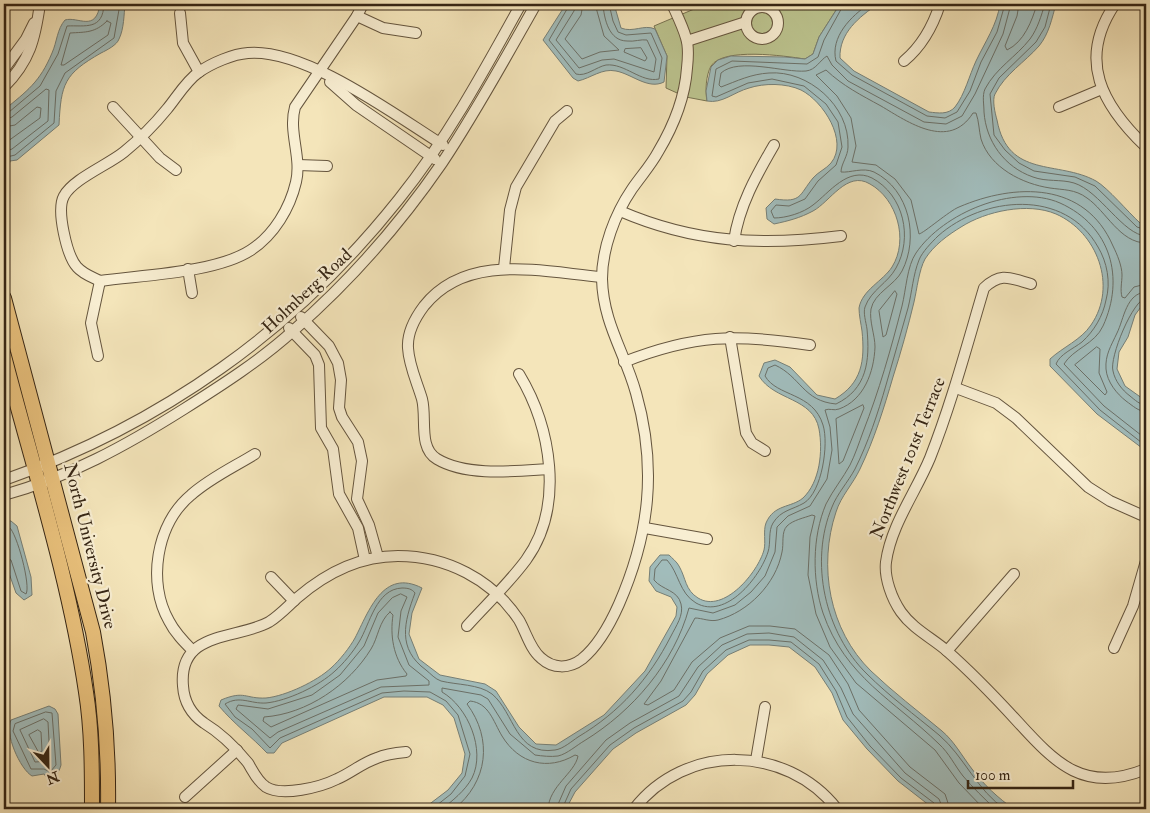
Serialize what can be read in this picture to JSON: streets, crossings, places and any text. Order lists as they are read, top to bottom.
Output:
{
  "streets": {
    "main road": ["North University Drive"],
    "street": ["Holmberg Road", "Northwest 101st Terrace"]
  },
  "crossings": [
    ["Holmberg Road", "North University Drive"]
  ],
  "scale_bar": "100 m",
  "north": "bottom"
}
